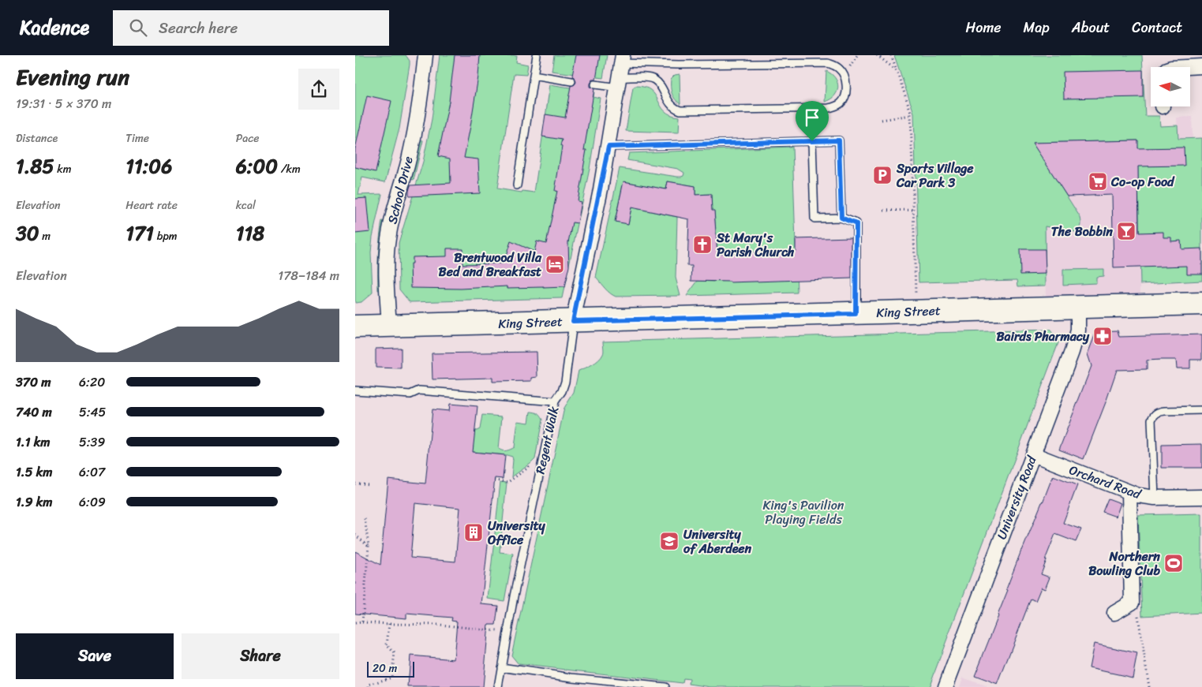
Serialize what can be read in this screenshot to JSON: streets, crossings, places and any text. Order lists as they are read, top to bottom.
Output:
{
  "streets": {
    "main road": ["King Street"],
    "street": [
      "School Drive",
      "Regent Walk",
      "Orchard Road",
      "University Road"
    ]
  },
  "crossings": [
    ["School Drive", "King Street"],
    ["King Street", "Regent Walk"],
    ["King Street", "University Road"],
    ["Orchard Road", "University Road"]
  ],
  "parks": ["King's Pavilion Playing Fields"],
  "places": {
    "parking": ["Sports Village Car Park 3"],
    "supermarket": ["Co-op Food"],
    "bar": ["The Bobbin"],
    "church": ["St Mary's Parish Church"],
    "hotel": ["Brentwood Villa Bed and Breakfast"],
    "pharmacy": ["Bairds Pharmacy"],
    "building": ["University Office"],
    "school or university": ["University of Aberdeen"],
    "sports": ["Northern Bowling Club"]
  },
  "scale_bar": "20 m",
  "north": "left",
  "page": {
    "header": "Kadence",
    "search": "Search here",
    "nav": [
      "Home",
      "Map",
      "About",
      "Contact"
    ],
    "heading": ["Evening run", "19:31 · 5 × 370 m"],
    "stats": [
      ["Distance", "1.85 km"],
      ["Time", "11:06"],
      ["Pace", "6:00 /km"],
      ["Elevation", "30 m"],
      ["Heart rate", "171 bpm"],
      ["kcal", "118"]
    ],
    "chart": ["Elevation", "178–184 m"],
    "list": [
      {
        "name": "370 m",
        "note": "6:20"
      },
      {
        "name": "740 m",
        "note": "5:45"
      },
      {
        "name": "1.1 km",
        "note": "5:39"
      },
      {
        "name": "1.5 km",
        "note": "6:07"
      },
      {
        "name": "1.9 km",
        "note": "6:09"
      }
    ],
    "buttons": ["Save", "Share"],
    "scale": "20 m"
  }
}
